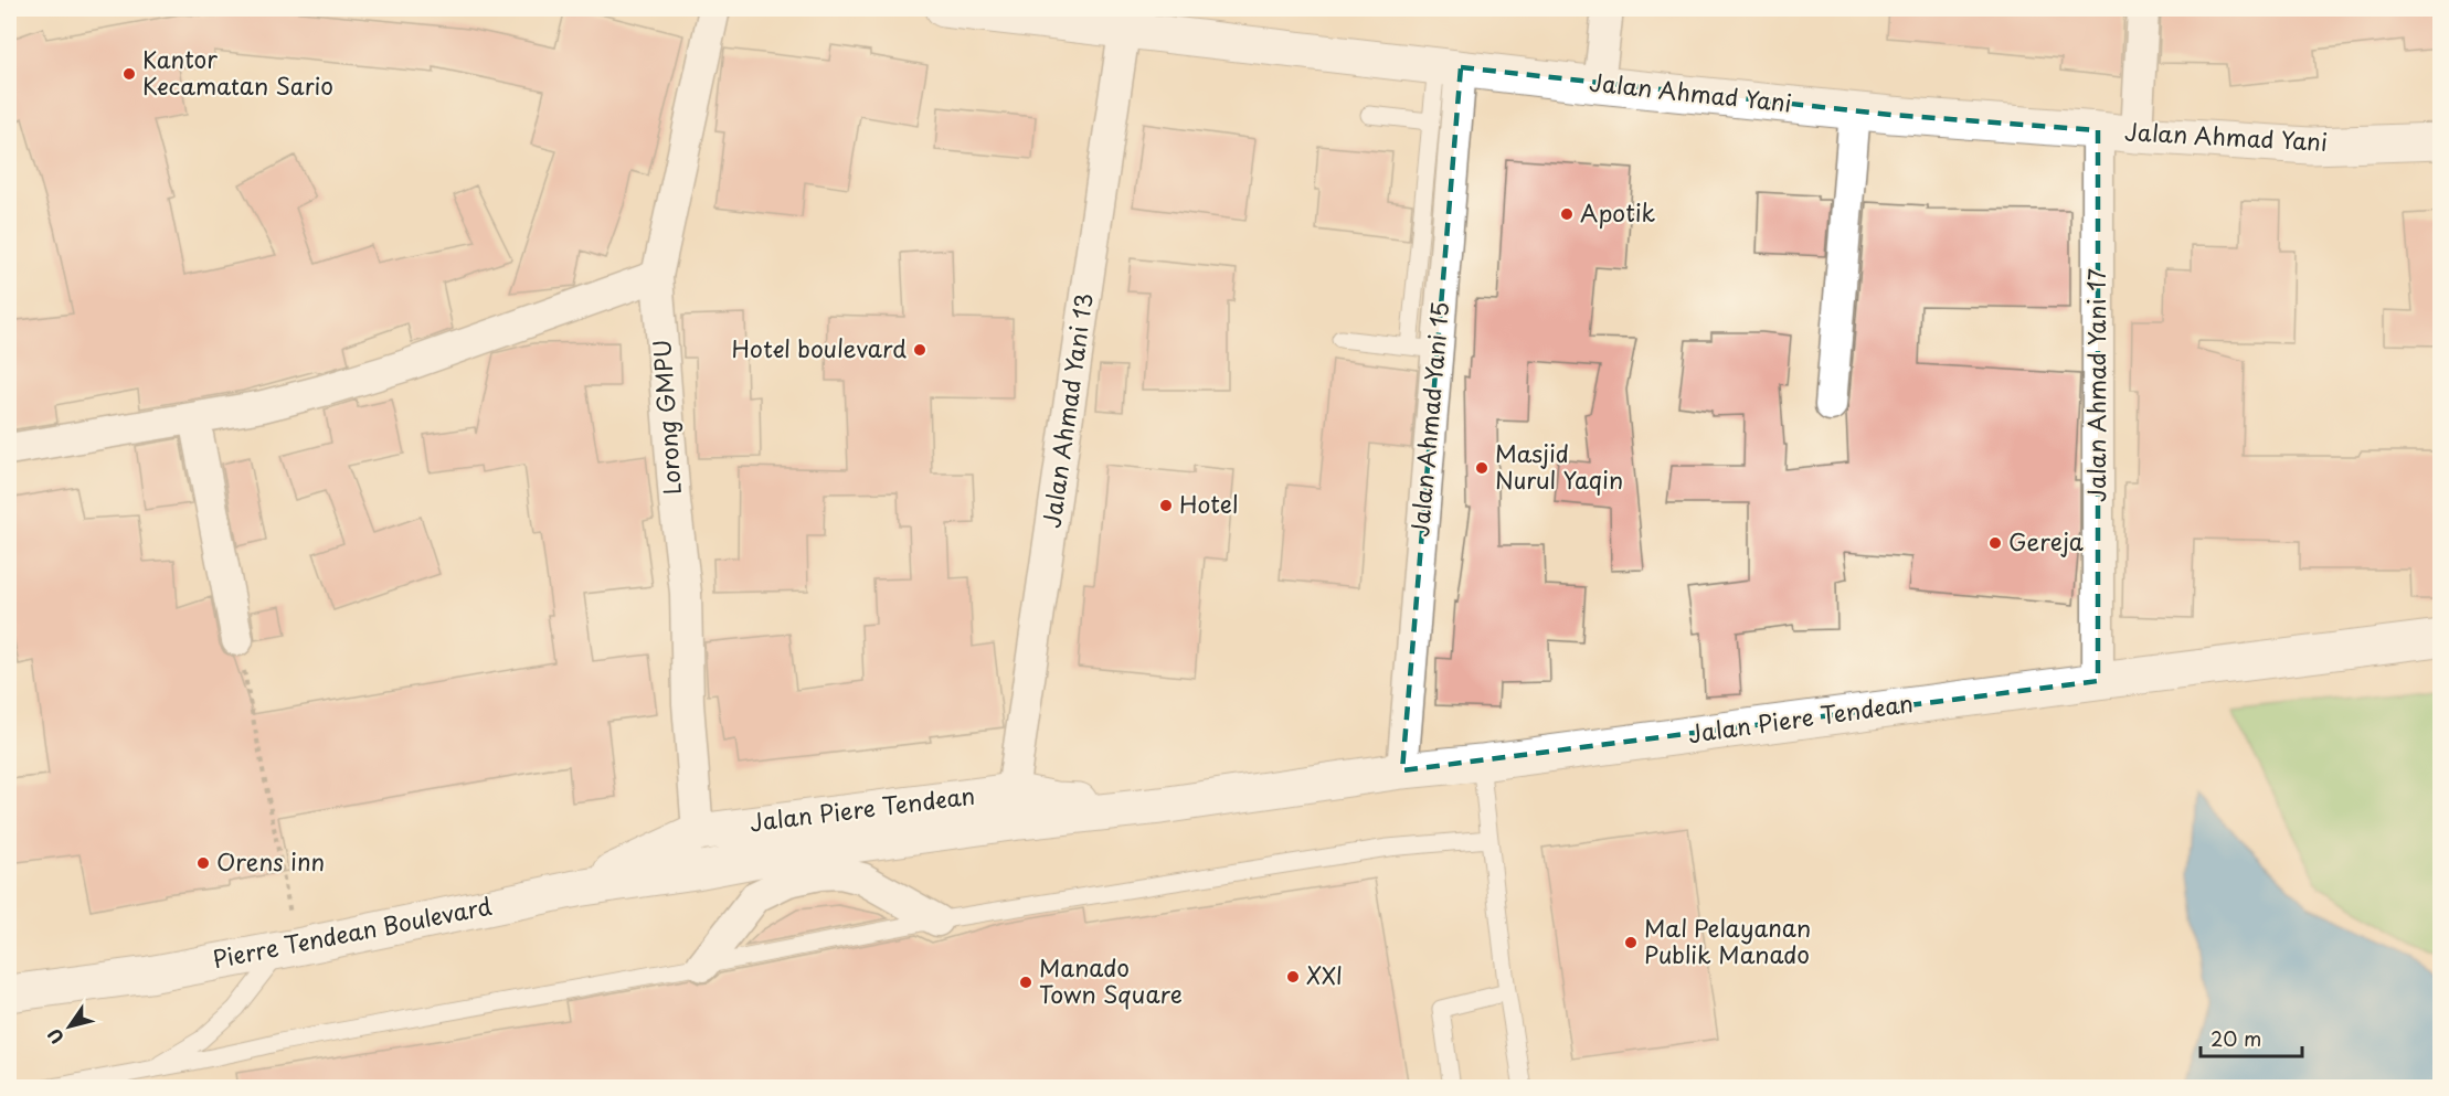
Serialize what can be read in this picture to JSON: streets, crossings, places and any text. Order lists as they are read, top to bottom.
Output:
{
  "streets": {
    "main road": ["Jalan Ahmad Yani", "Jalan Piere Tendean", "Pierre Tendean Boulevard"],
    "street": [
      "Jalan Ahmad Yani 17",
      "Jalan Ahmad Yani 13",
      "Lorong GMPU",
      "Jalan Ahmad Yani 15"
    ]
  },
  "crossings": [
    ["Jalan Ahmad Yani", "Jalan Ahmad Yani 17"],
    ["Jalan Ahmad Yani", "Jalan Ahmad Yani 13"],
    ["Jalan Ahmad Yani", "Jalan Ahmad Yani 15"],
    ["Jalan Ahmad Yani 17", "Jalan Piere Tendean"],
    ["Jalan Ahmad Yani 13", "Jalan Piere Tendean"],
    ["Lorong GMPU", "Jalan Piere Tendean"],
    ["Jalan Ahmad Yani 15", "Jalan Piere Tendean"],
    ["Jalan Piere Tendean", "Pierre Tendean Boulevard"]
  ],
  "places": [
    "Kantor Kecamatan Sario",
    "Apotik",
    "Hotel boulevard",
    "Masjid Nurul Yaqin",
    "Hotel",
    "Gereja",
    "Orens inn",
    "Mal Pelayanan Publik Manado",
    "XXI",
    "Manado Town Square"
  ],
  "scale_bar": "20 m",
  "north": "bottom left"
}
